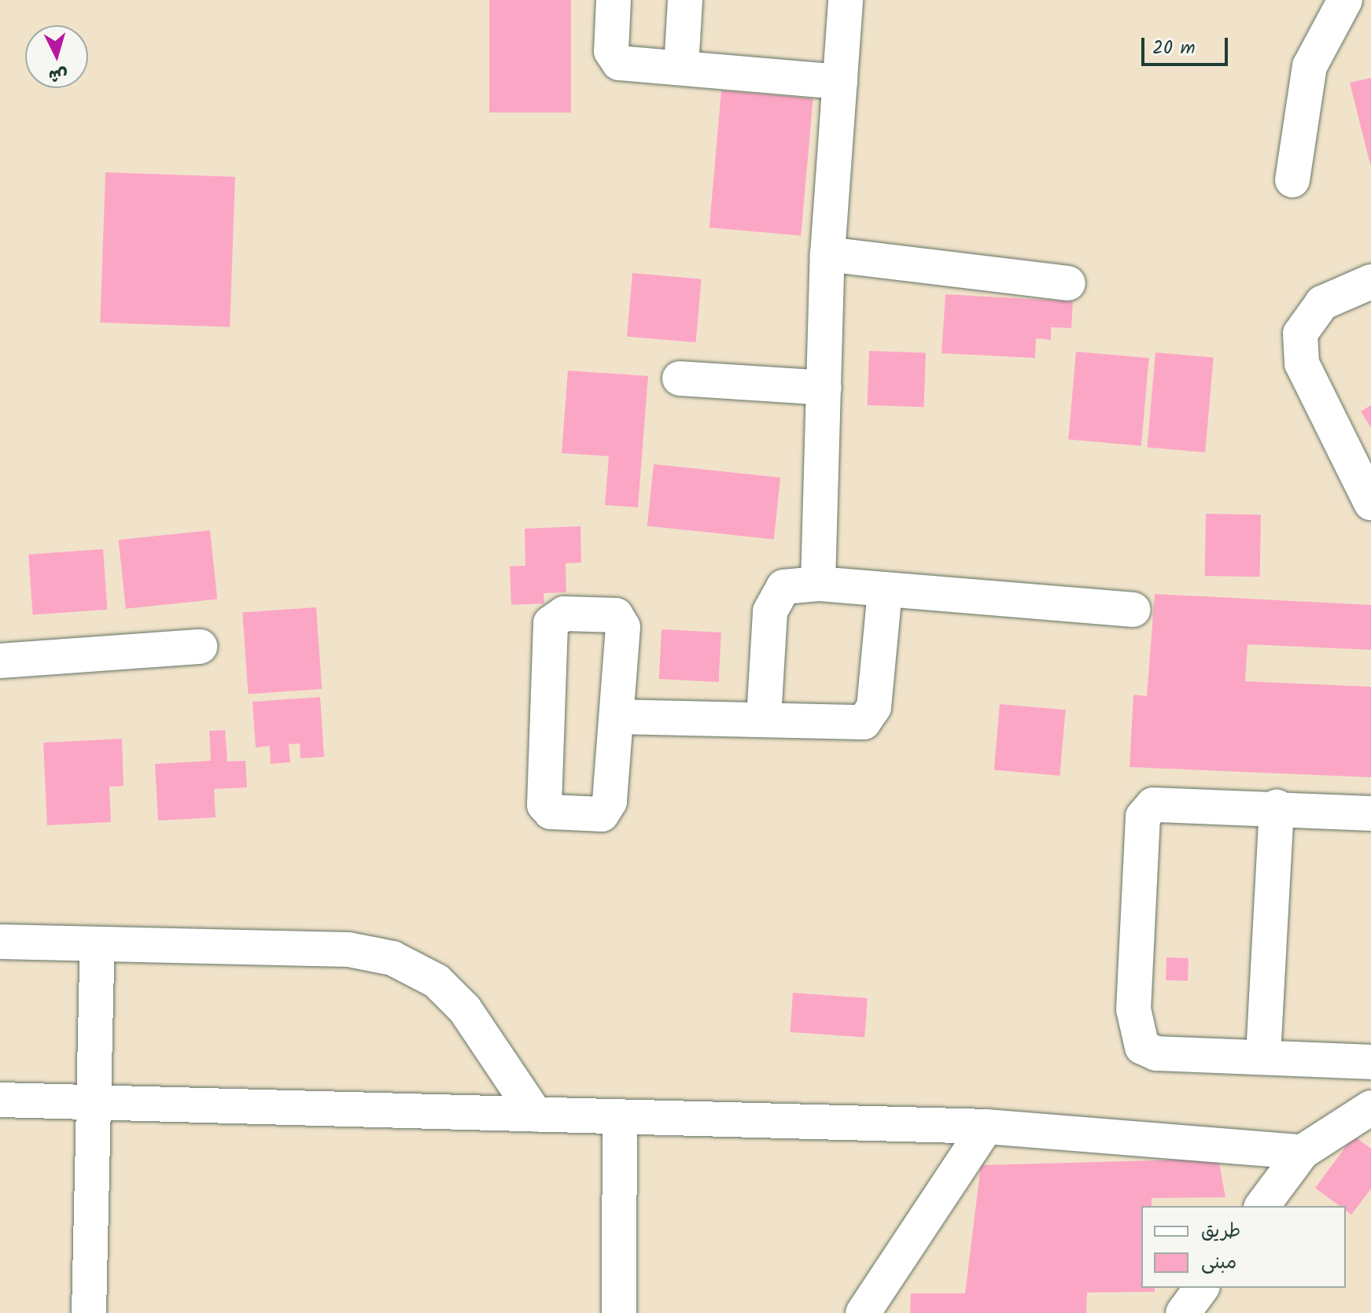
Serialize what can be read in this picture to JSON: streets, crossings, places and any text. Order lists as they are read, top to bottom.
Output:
{
  "legend": ["طريق", "مبنى"],
  "scale_bar": "20 m",
  "north": "bottom"
}
